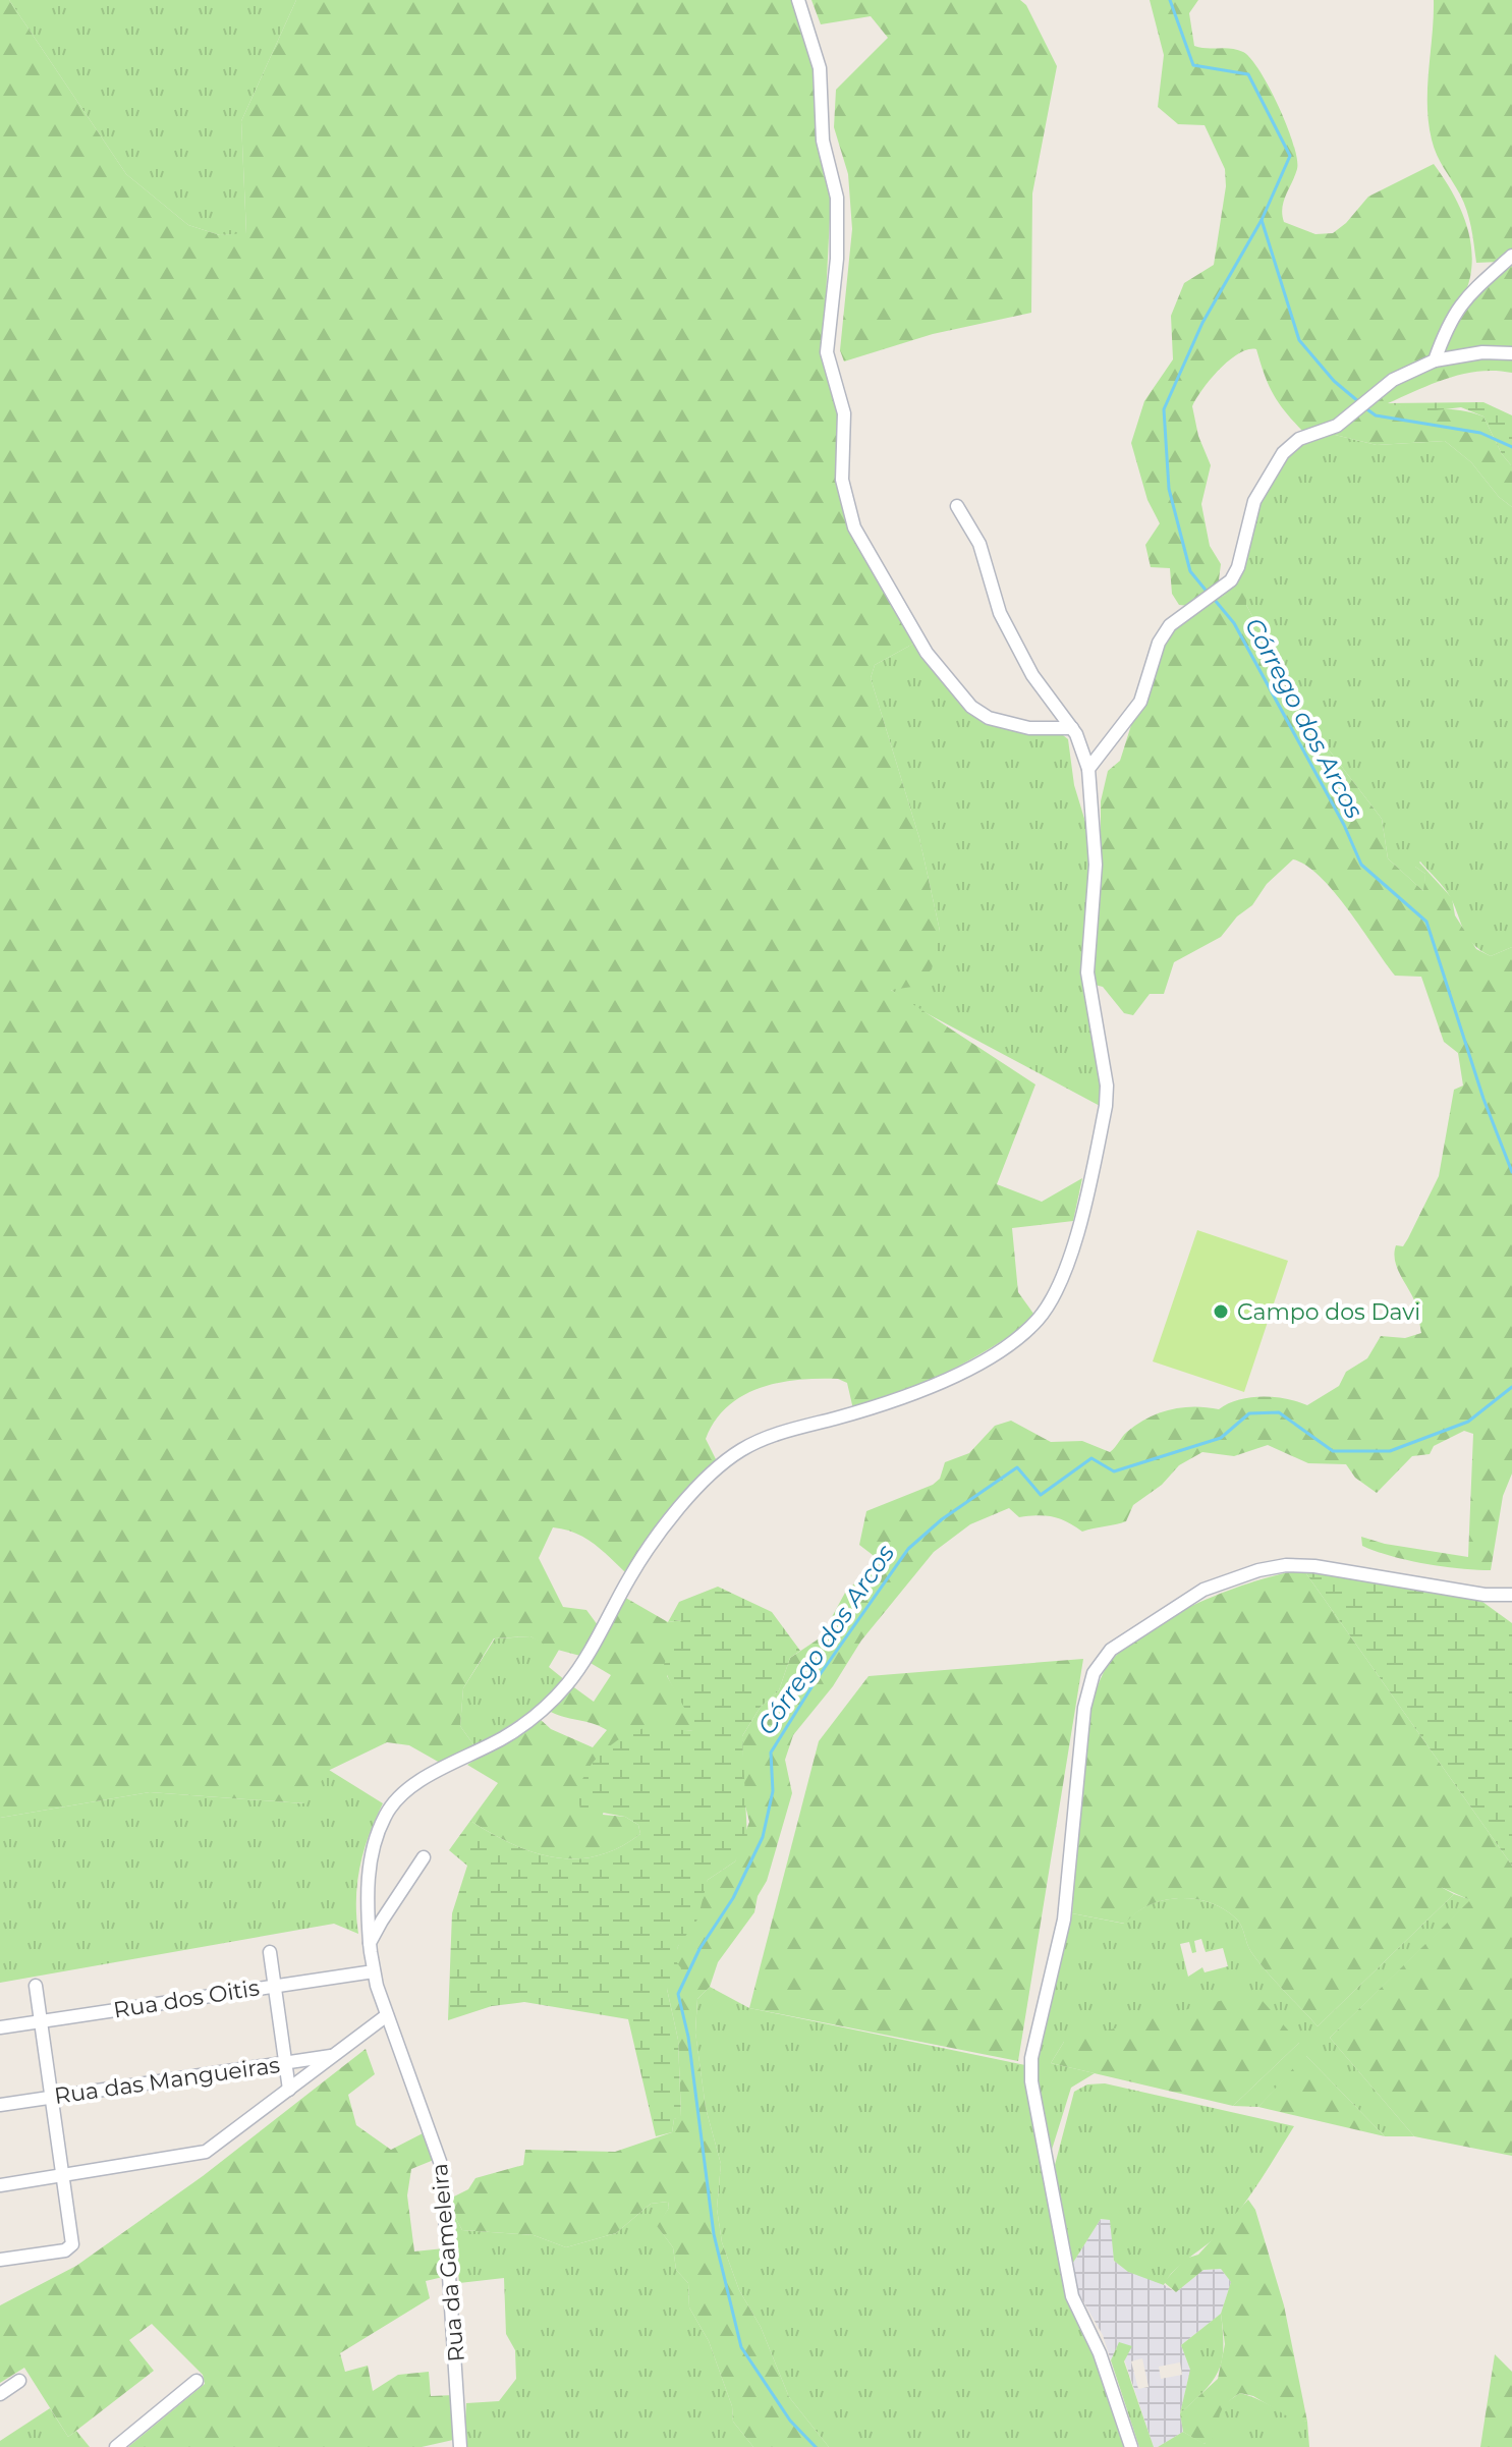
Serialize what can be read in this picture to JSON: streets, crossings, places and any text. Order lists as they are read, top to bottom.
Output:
{
  "streets": {
    "street": ["Rua dos Oitis", "Rua das Mangueiras", "Rua da Gameleira"]
  },
  "crossings": [
    ["Rua dos Oitis", "Rua da Gameleira"]
  ],
  "water": ["Córrego dos Arcos"],
  "places": ["Campo dos Davi"]
}
